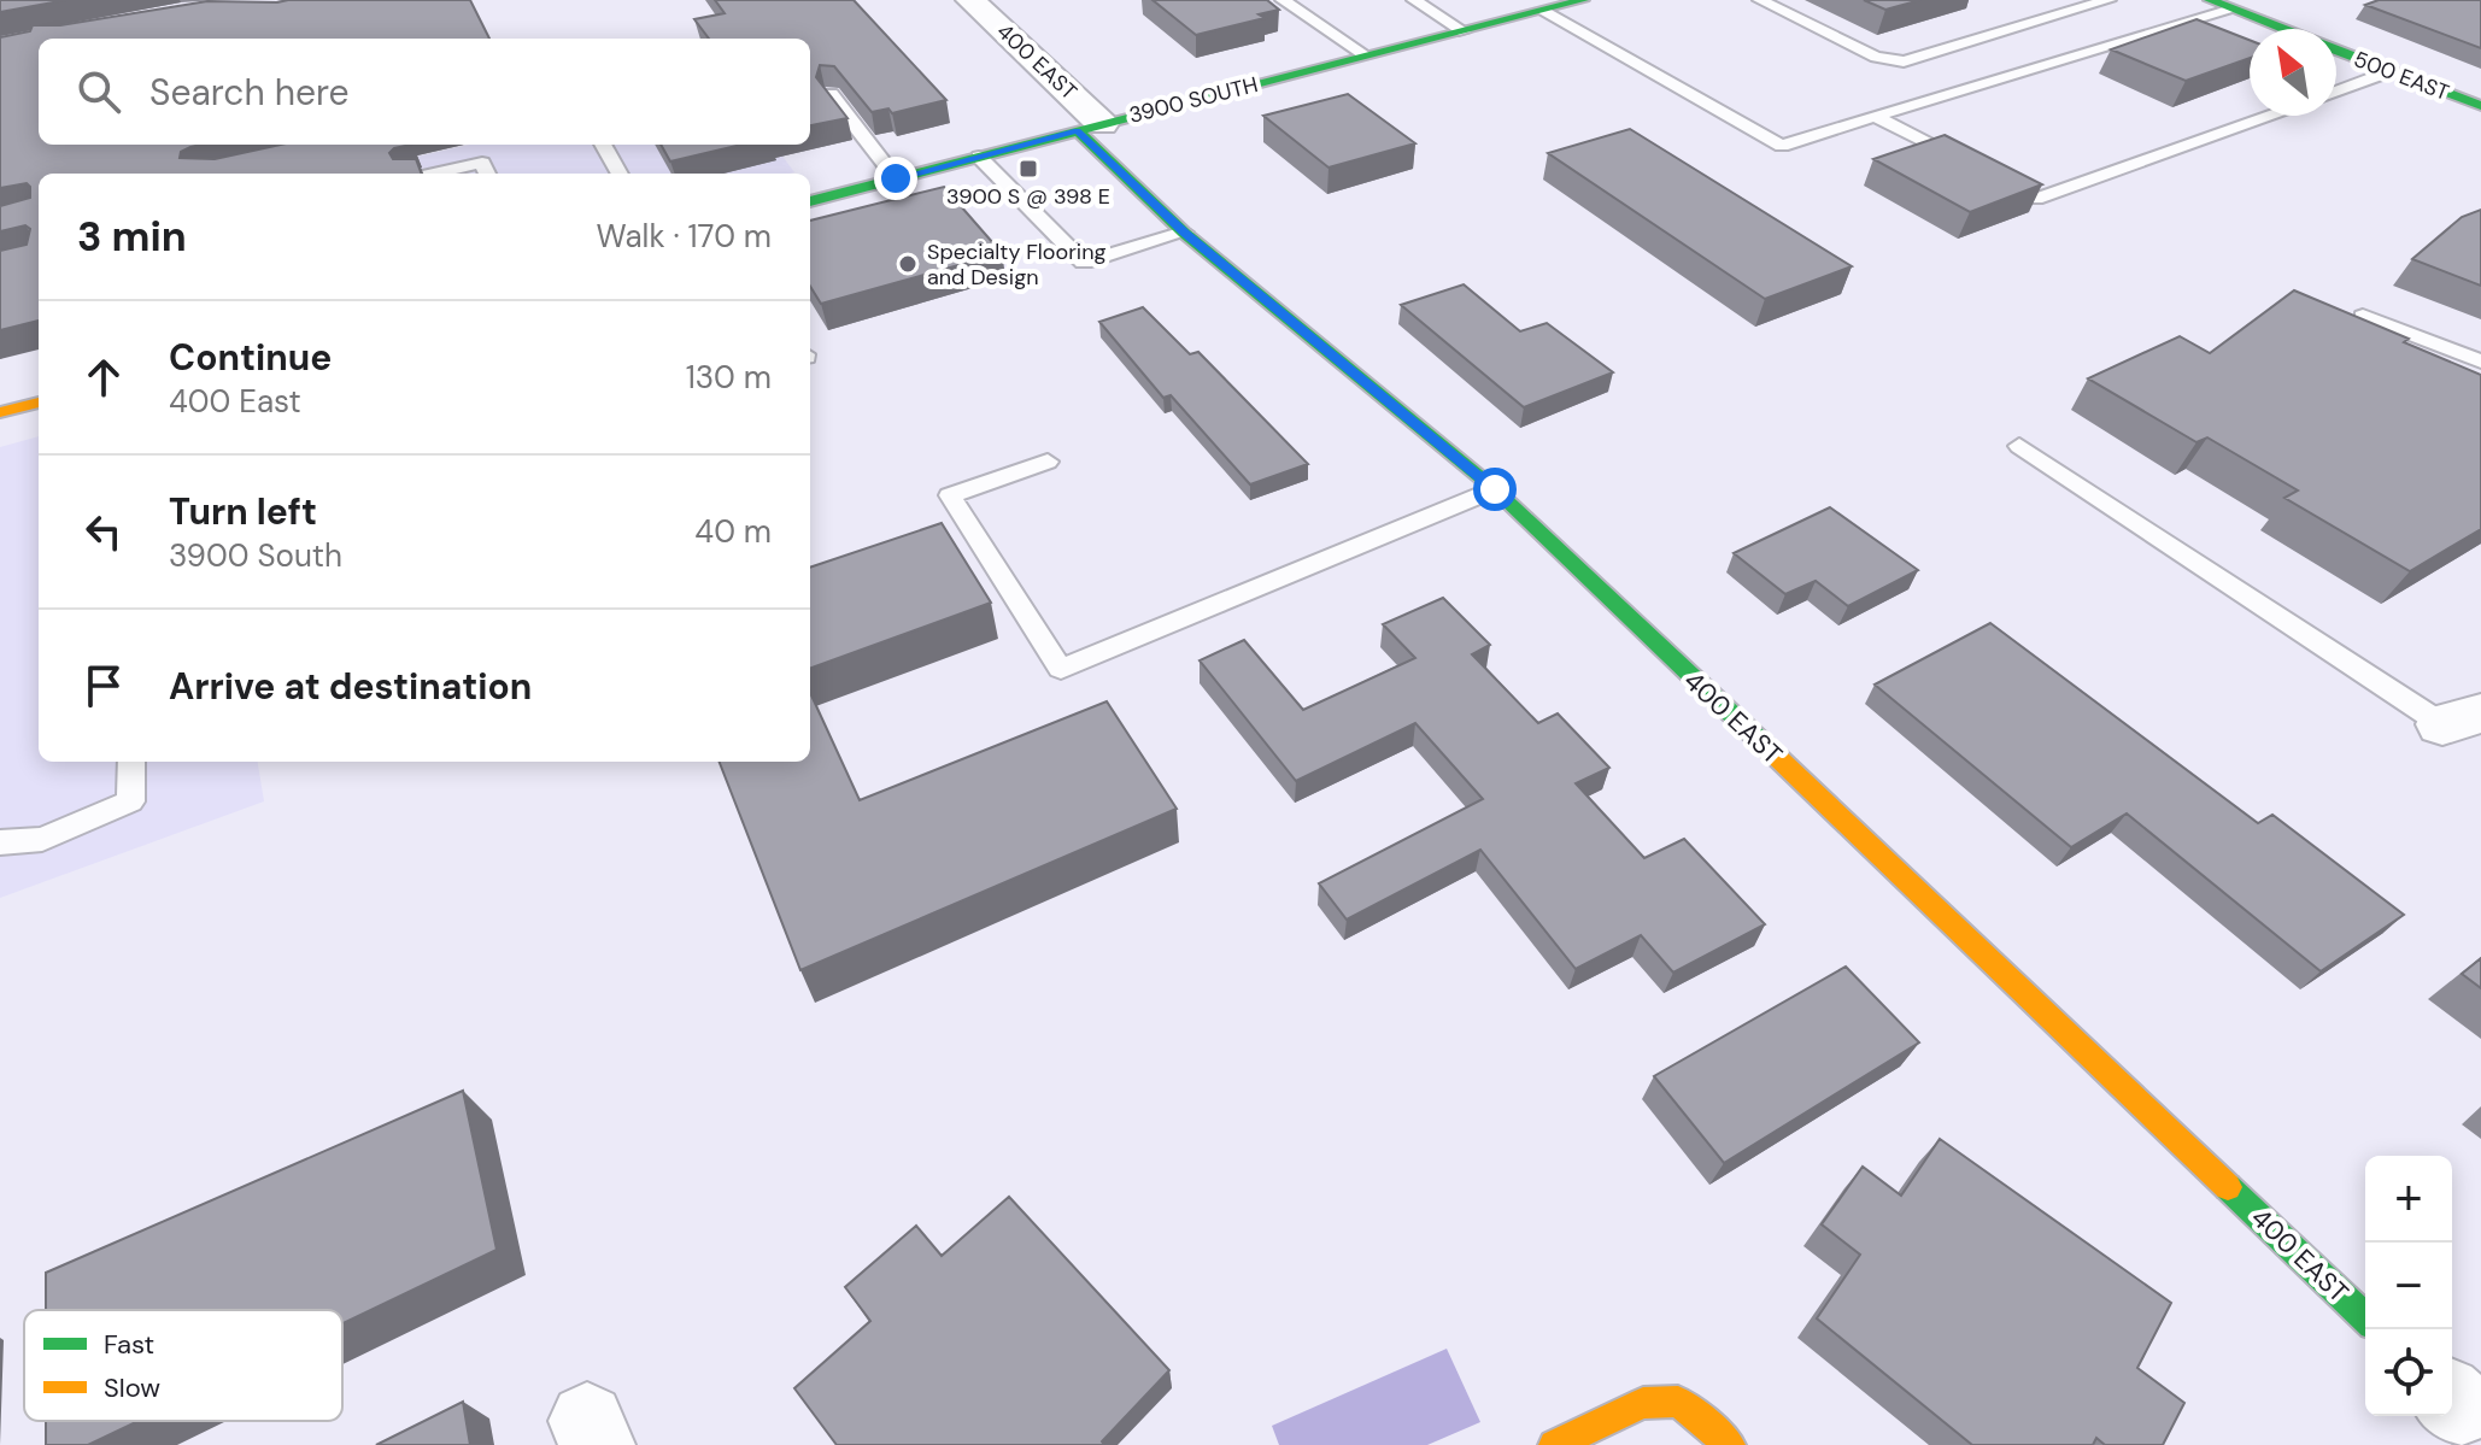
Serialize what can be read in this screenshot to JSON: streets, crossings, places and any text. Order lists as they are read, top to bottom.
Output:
{
  "streets": {
    "street": ["400 EAST", "500 EAST", "3900 SOUTH"]
  },
  "crossings": [
    ["400 EAST", "3900 SOUTH"]
  ],
  "places": {
    "transit": ["3900 S @ 398 E"],
    "other": ["Specialty Flooring and Design"]
  },
  "legend": ["Fast", "Slow"],
  "north": "top left",
  "page": {
    "search": "Search here",
    "heading": ["3 min", "Walk · 170 m"],
    "list": [
      ["Continue", "400 East", "130 m"],
      ["Turn left", "3900 South", "40 m"],
      "Arrive at destination"
    ],
    "map_buttons": ["+", "−"]
  }
}
